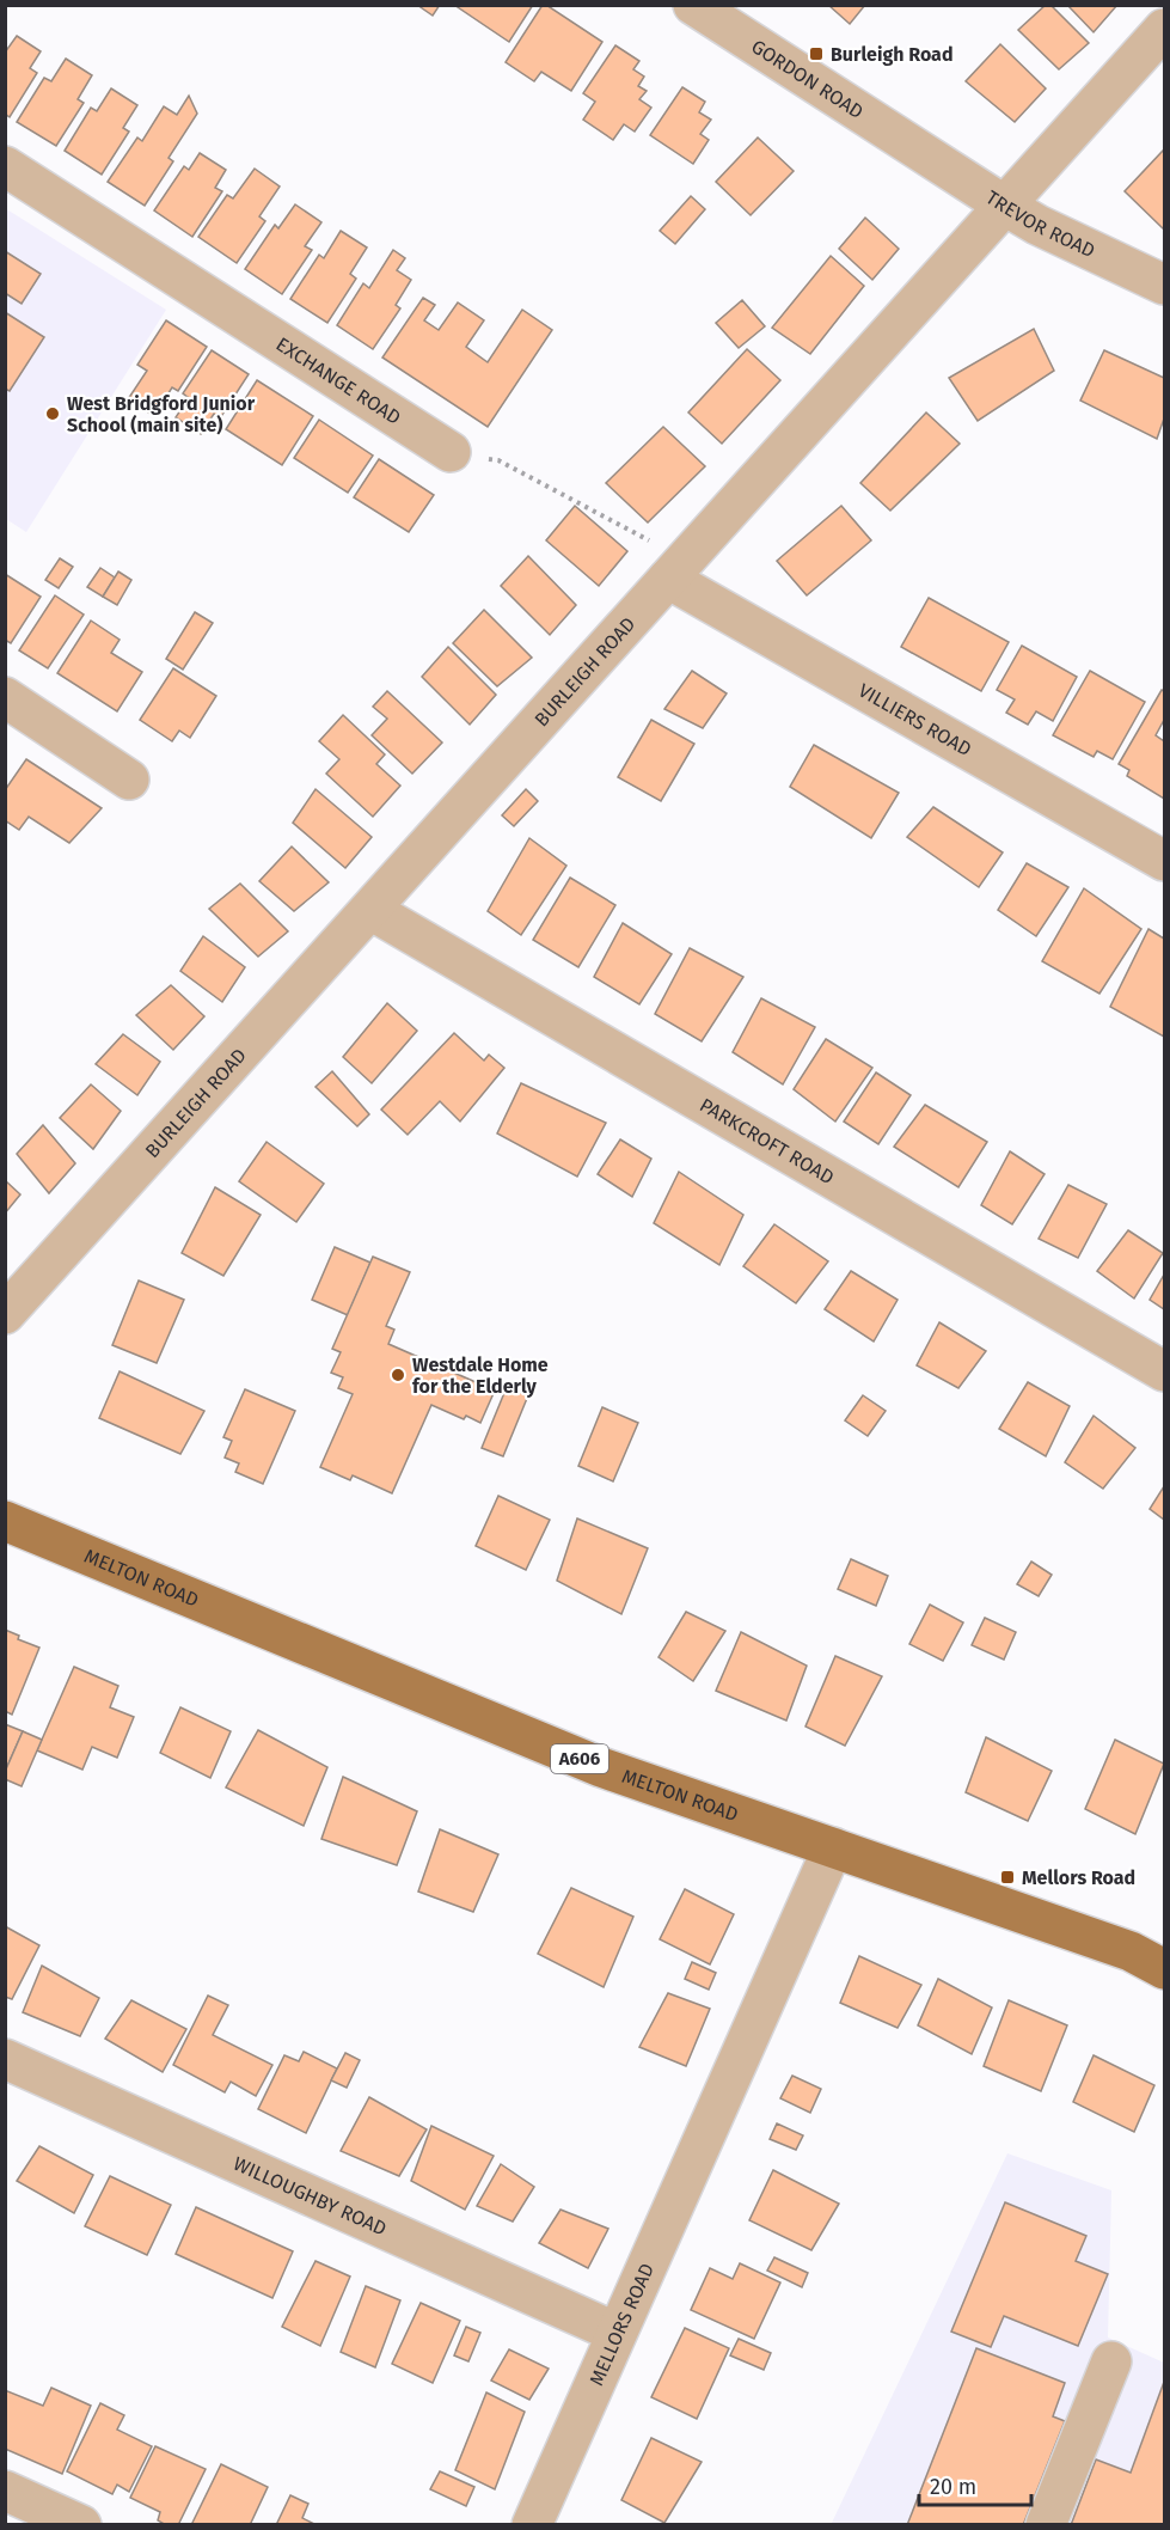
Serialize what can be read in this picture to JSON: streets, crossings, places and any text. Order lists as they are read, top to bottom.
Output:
{
  "streets": {
    "main road": ["MELTON ROAD", "A606"],
    "street": [
      "GORDON ROAD",
      "TREVOR ROAD",
      "EXCHANGE ROAD",
      "BURLEIGH ROAD",
      "VILLIERS ROAD",
      "PARKCROFT ROAD",
      "WILLOUGHBY ROAD",
      "MELLORS ROAD"
    ]
  },
  "crossings": [
    ["GORDON ROAD", "TREVOR ROAD"],
    ["TREVOR ROAD", "BURLEIGH ROAD"],
    ["BURLEIGH ROAD", "VILLIERS ROAD"],
    ["BURLEIGH ROAD", "PARKCROFT ROAD"],
    ["MELTON ROAD", "MELLORS ROAD"],
    ["WILLOUGHBY ROAD", "MELLORS ROAD"]
  ],
  "places": {
    "transit": ["Burleigh Road", "Mellors Road"],
    "other": ["West Bridgford Junior School (main site)", "Westdale Home for the Elderly"]
  },
  "scale_bar": "20 m"
}
